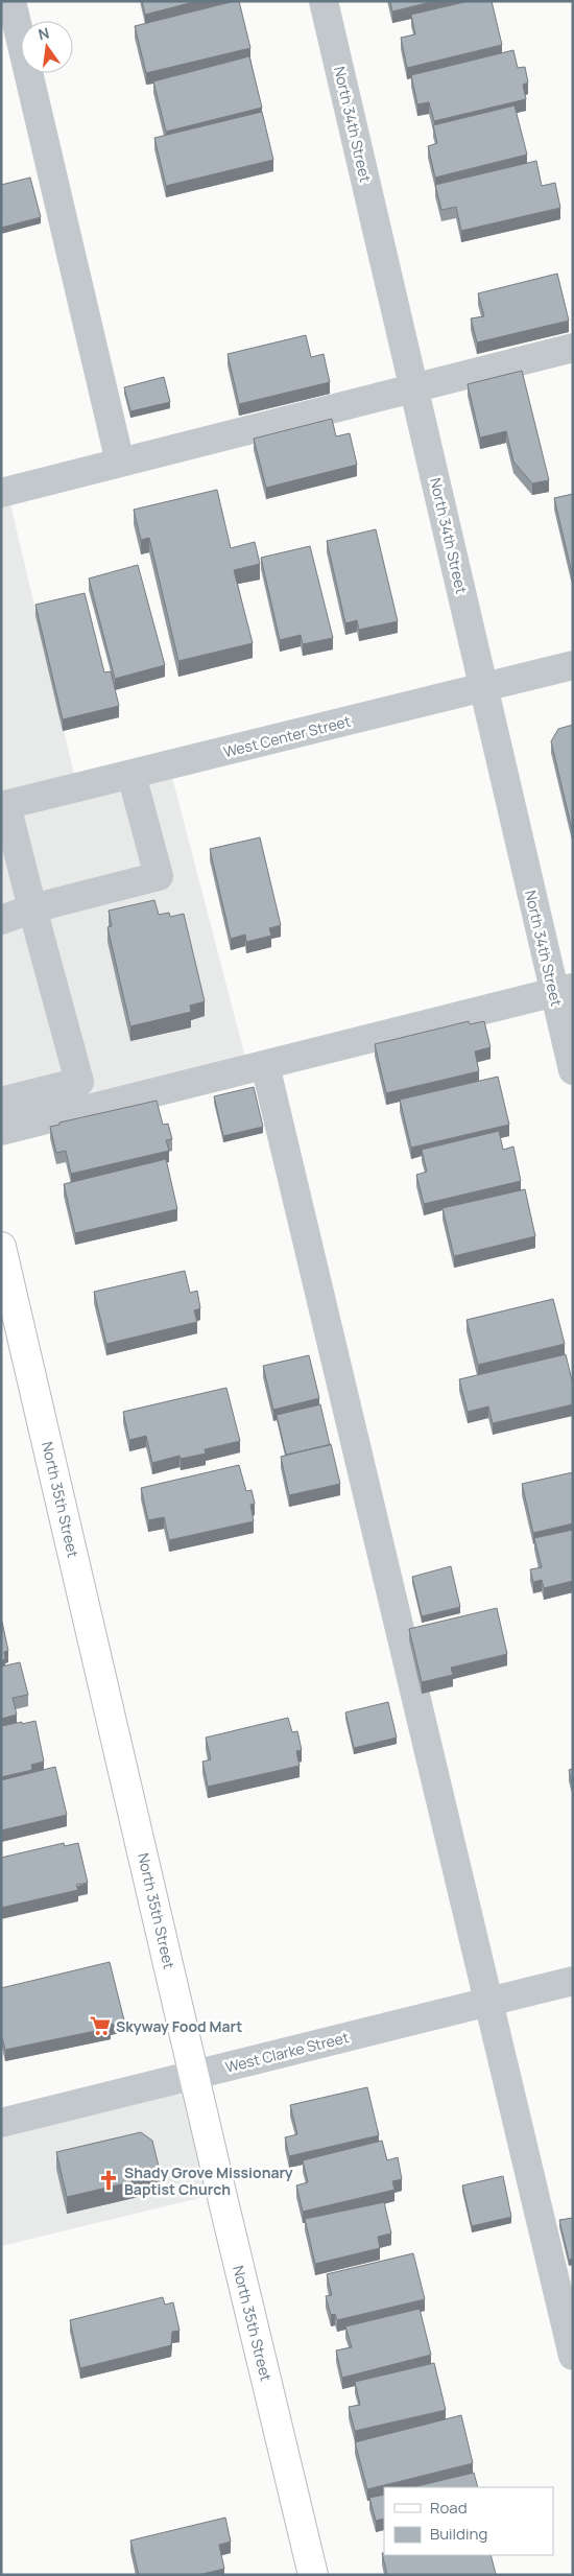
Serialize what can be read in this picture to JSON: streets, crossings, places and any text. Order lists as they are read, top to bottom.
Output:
{
  "streets": {
    "main road": ["North 35th Street"],
    "street": ["North 34th Street", "West Center Street", "West Clarke Street"]
  },
  "crossings": [
    ["North 34th Street", "West Center Street"],
    ["North 35th Street", "West Clarke Street"]
  ],
  "places": {
    "supermarket": ["Skyway Food Mart"],
    "church": ["Shady Grove Missionary Baptist Church"]
  },
  "legend": ["Road", "Building"],
  "north": "top"
}
